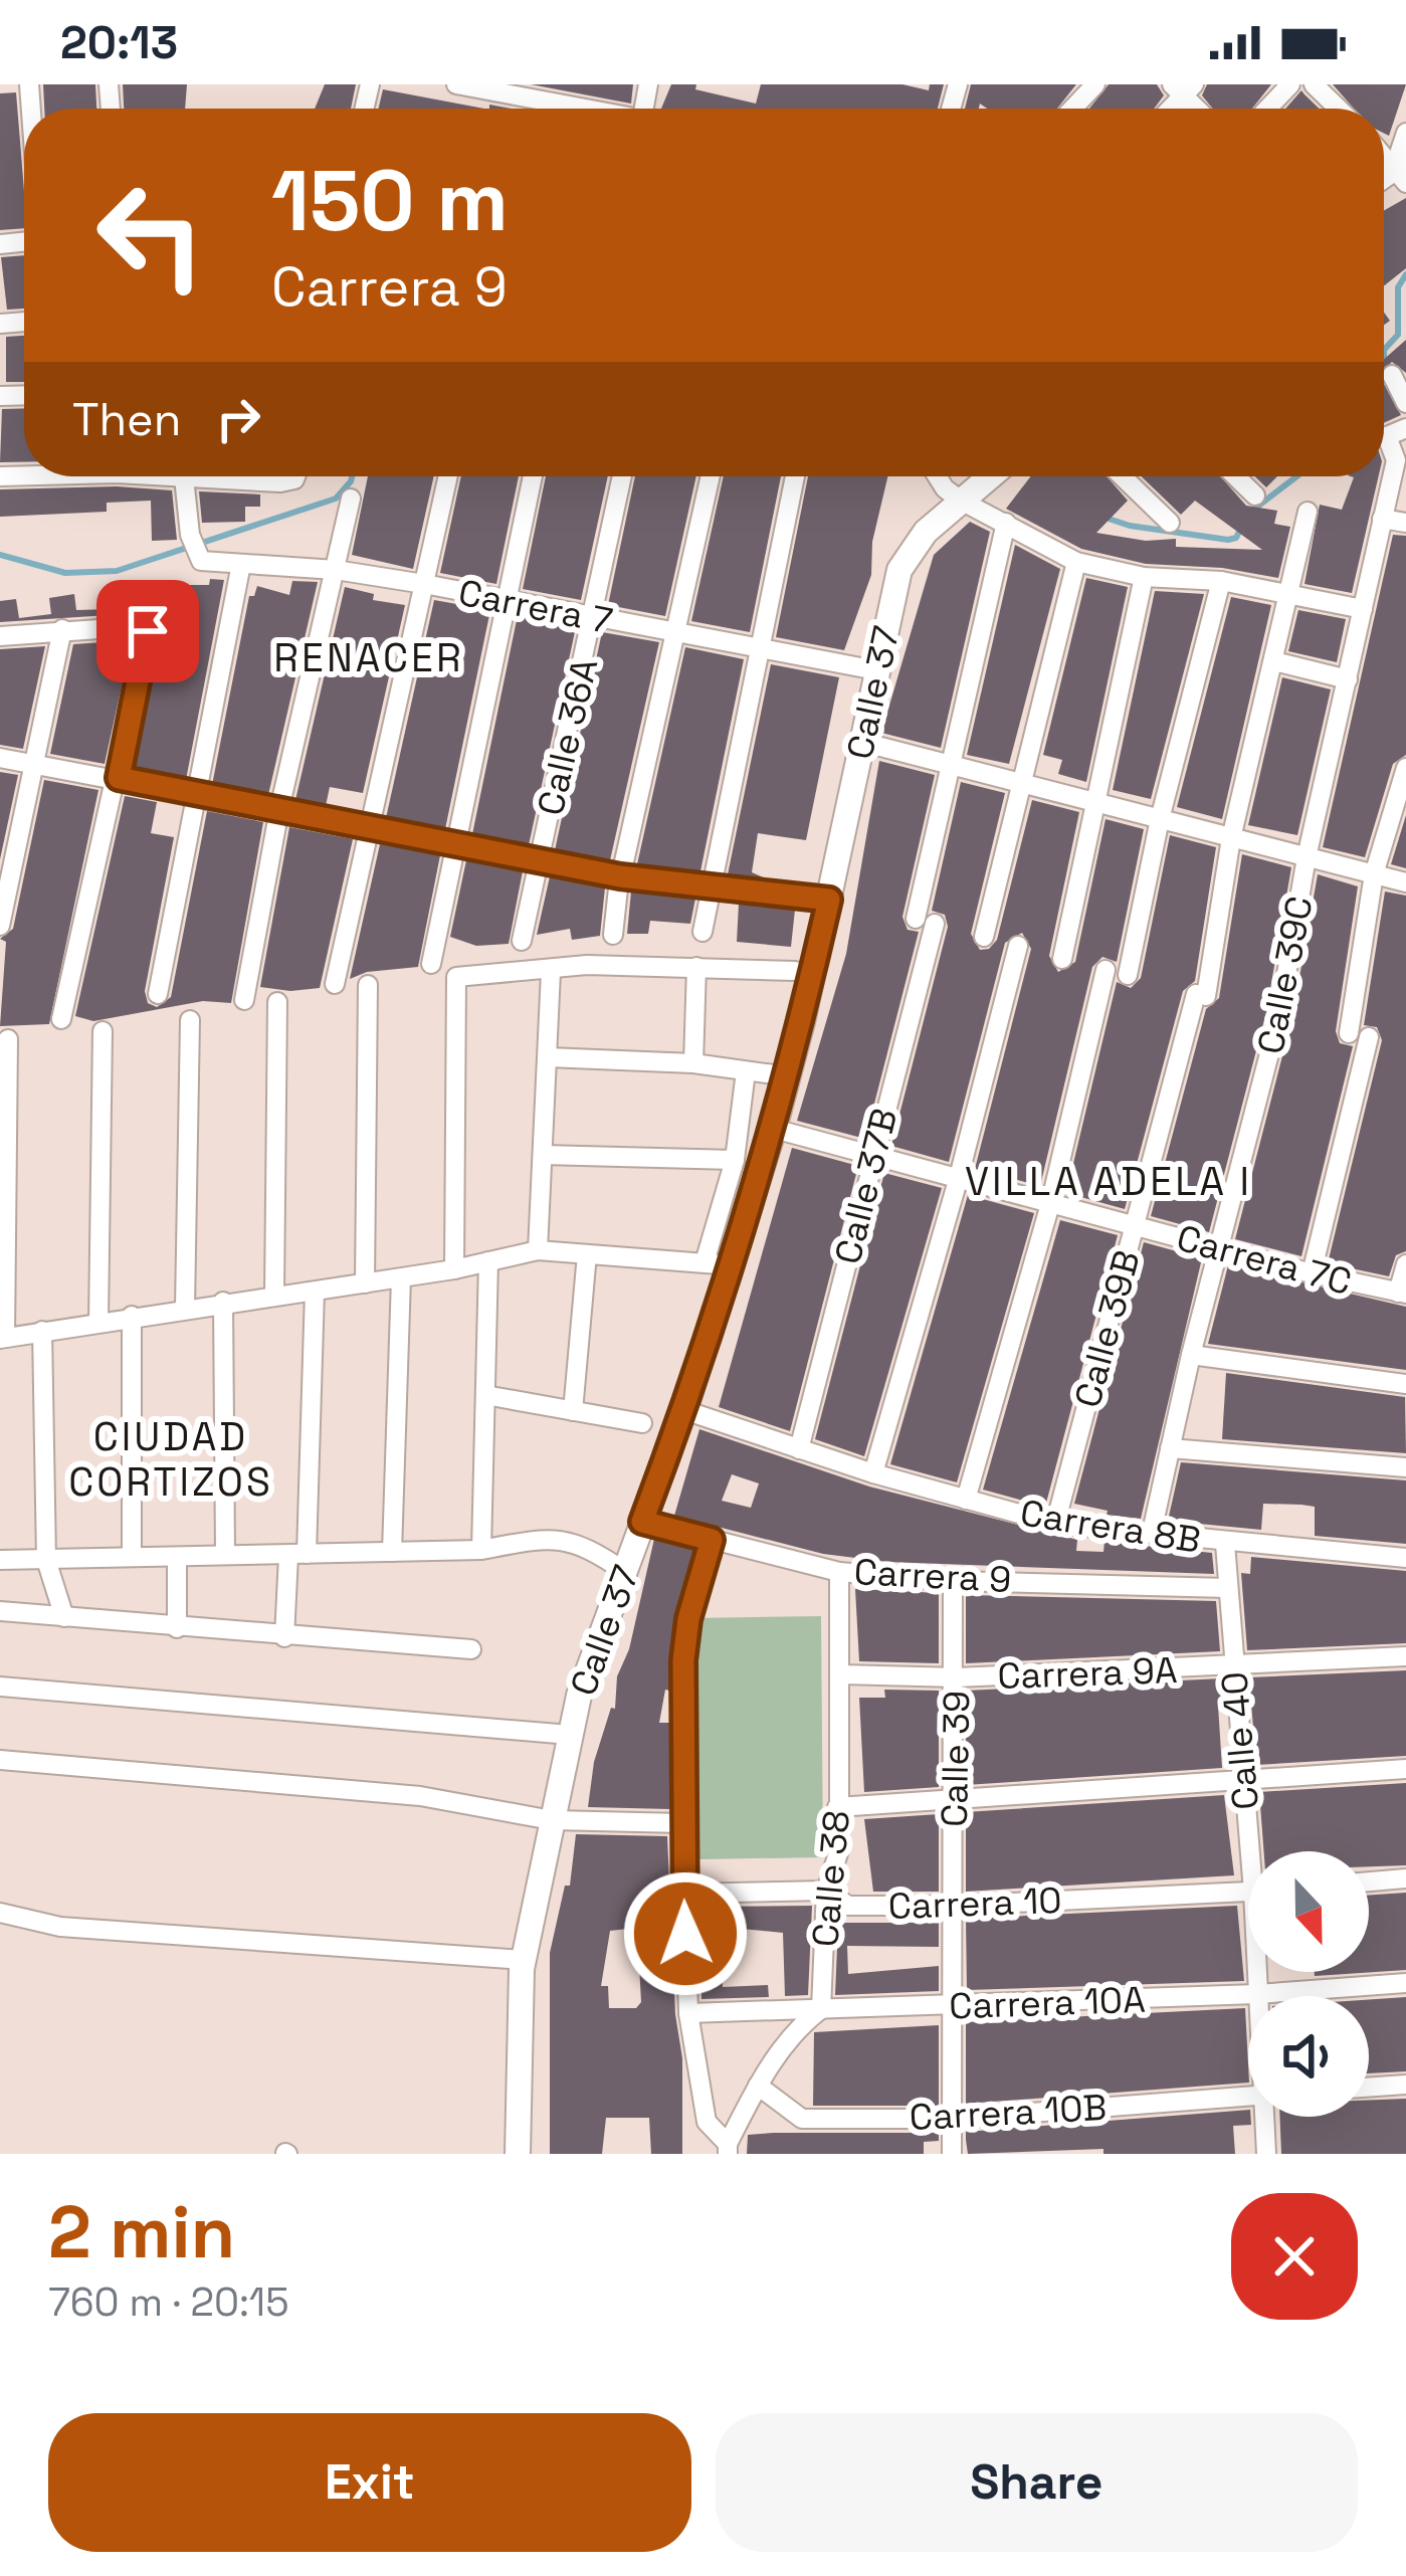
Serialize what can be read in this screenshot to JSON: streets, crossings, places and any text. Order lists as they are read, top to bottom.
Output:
{
  "streets": {
    "main road": ["Calle 37"],
    "street": [
      "Carrera 7",
      "Calle 36A",
      "Calle 39C",
      "Calle 37B",
      "Carrera 7C",
      "Calle 39B",
      "Carrera 8B",
      "Carrera 9",
      "Carrera 9A",
      "Calle 40",
      "Calle 39",
      "Calle 38",
      "Carrera 10",
      "Carrera 10A",
      "Carrera 10B"
    ]
  },
  "crossings": [
    ["Carrera 7", "Calle 37"],
    ["Carrera 7", "Calle 36A"],
    ["Calle 37", "Carrera 7C"],
    ["Calle 37", "Carrera 8B"],
    ["Calle 37", "Carrera 9"],
    ["Calle 39C", "Carrera 7C"],
    ["Calle 39C", "Carrera 8B"],
    ["Calle 37B", "Carrera 7C"],
    ["Calle 37B", "Carrera 8B"],
    ["Carrera 7C", "Calle 39B"],
    ["Calle 39B", "Carrera 8B"],
    ["Carrera 8B", "Calle 40"],
    ["Carrera 9", "Calle 40"],
    ["Carrera 9", "Calle 39"],
    ["Carrera 9", "Calle 38"],
    ["Carrera 9A", "Calle 40"],
    ["Carrera 9A", "Calle 39"],
    ["Carrera 9A", "Calle 38"],
    ["Calle 40", "Carrera 10A"],
    ["Calle 39", "Carrera 10"],
    ["Calle 39", "Carrera 10A"],
    ["Calle 39", "Carrera 10B"],
    ["Calle 38", "Carrera 10"],
    ["Calle 38", "Carrera 10A"]
  ],
  "districts": ["RENACER", "VILLA ADELA I", "CIUDAD CORTIZOS"],
  "north": "bottom",
  "page": {
    "status": "20:13",
    "turn": ["150 m", "Carrera 9"],
    "then": "Then",
    "heading": ["2 min", "760 m · 20:15"],
    "buttons": ["Exit", "Share"]
  }
}
